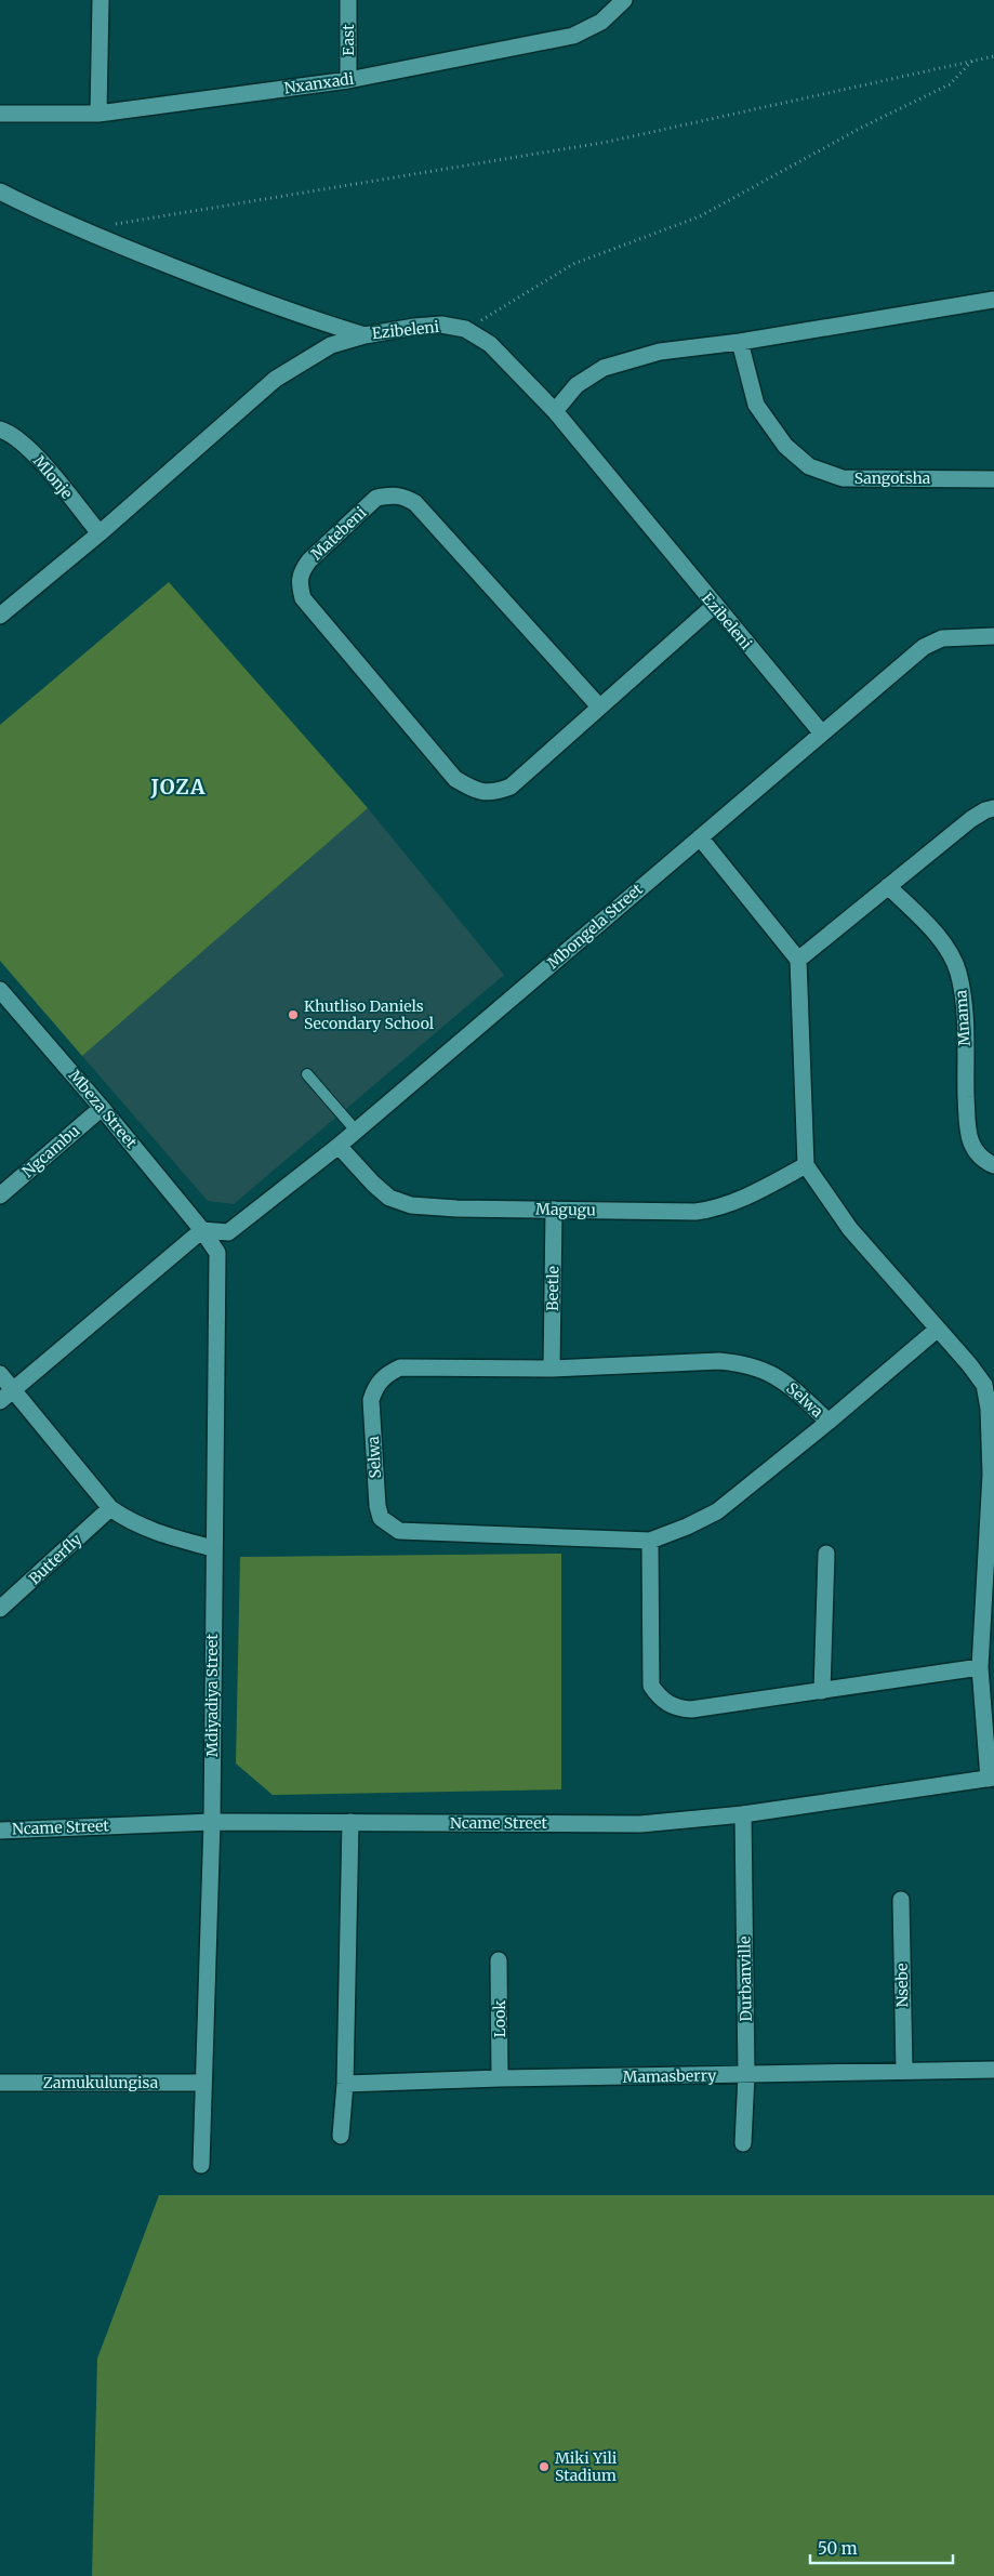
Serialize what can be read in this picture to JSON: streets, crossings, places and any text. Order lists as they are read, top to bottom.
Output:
{
  "streets": {
    "street": [
      "East",
      "Nxanxadi",
      "Ezibeleni",
      "Mlonje",
      "Sangotsha",
      "Matebeni",
      "Mbongela Street",
      "Mnama",
      "Mbeza Street",
      "Ngcambu",
      "Magugu",
      "Beetle",
      "Selwa",
      "Butterfly",
      "Mdiyadiya Street",
      "Ncame Street",
      "Durbanville",
      "Nsebe",
      "Look",
      "Mamasberry",
      "Zamukulungisa"
    ]
  },
  "crossings": [
    ["East", "Nxanxadi"],
    ["Ezibeleni", "Mlonje"],
    ["Ezibeleni", "Matebeni"],
    ["Ezibeleni", "Mbongela Street"],
    ["Mbongela Street", "Mbeza Street"],
    ["Mbongela Street", "Magugu"],
    ["Mbongela Street", "Mdiyadiya Street"],
    ["Mbeza Street", "Ngcambu"],
    ["Mbeza Street", "Mdiyadiya Street"],
    ["Magugu", "Beetle"],
    ["Beetle", "Selwa"],
    ["Mdiyadiya Street", "Ncame Street"],
    ["Mdiyadiya Street", "Zamukulungisa"],
    ["Ncame Street", "Durbanville"],
    ["Durbanville", "Mamasberry"],
    ["Nsebe", "Mamasberry"],
    ["Look", "Mamasberry"]
  ],
  "districts": ["JOZA"],
  "places": ["Khutliso Daniels Secondary School", "Miki Yili Stadium"],
  "scale_bar": "50 m"
}
